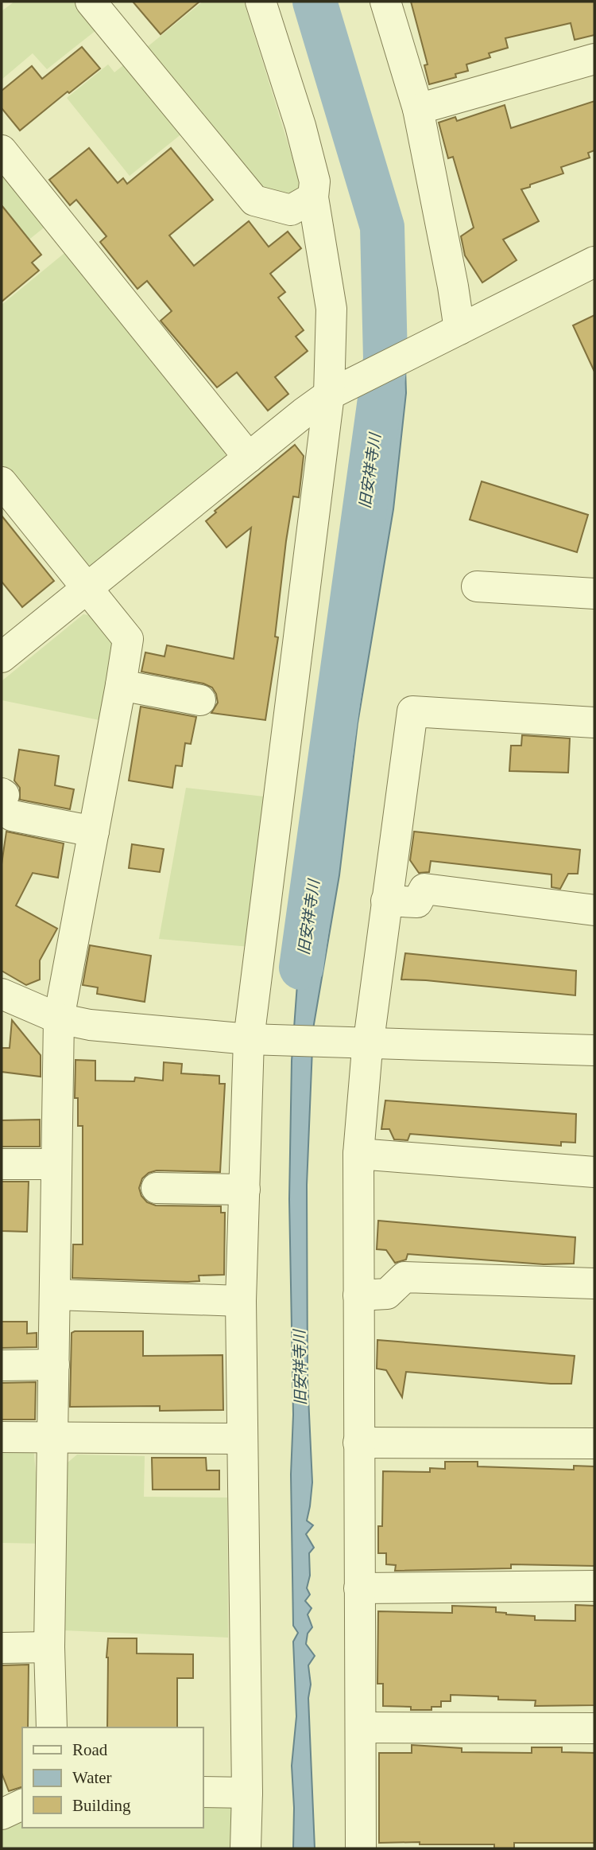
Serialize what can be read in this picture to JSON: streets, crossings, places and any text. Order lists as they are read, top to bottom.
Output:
{
  "water": ["旧安祥寺川"],
  "legend": ["Road", "Water", "Building"]
}
